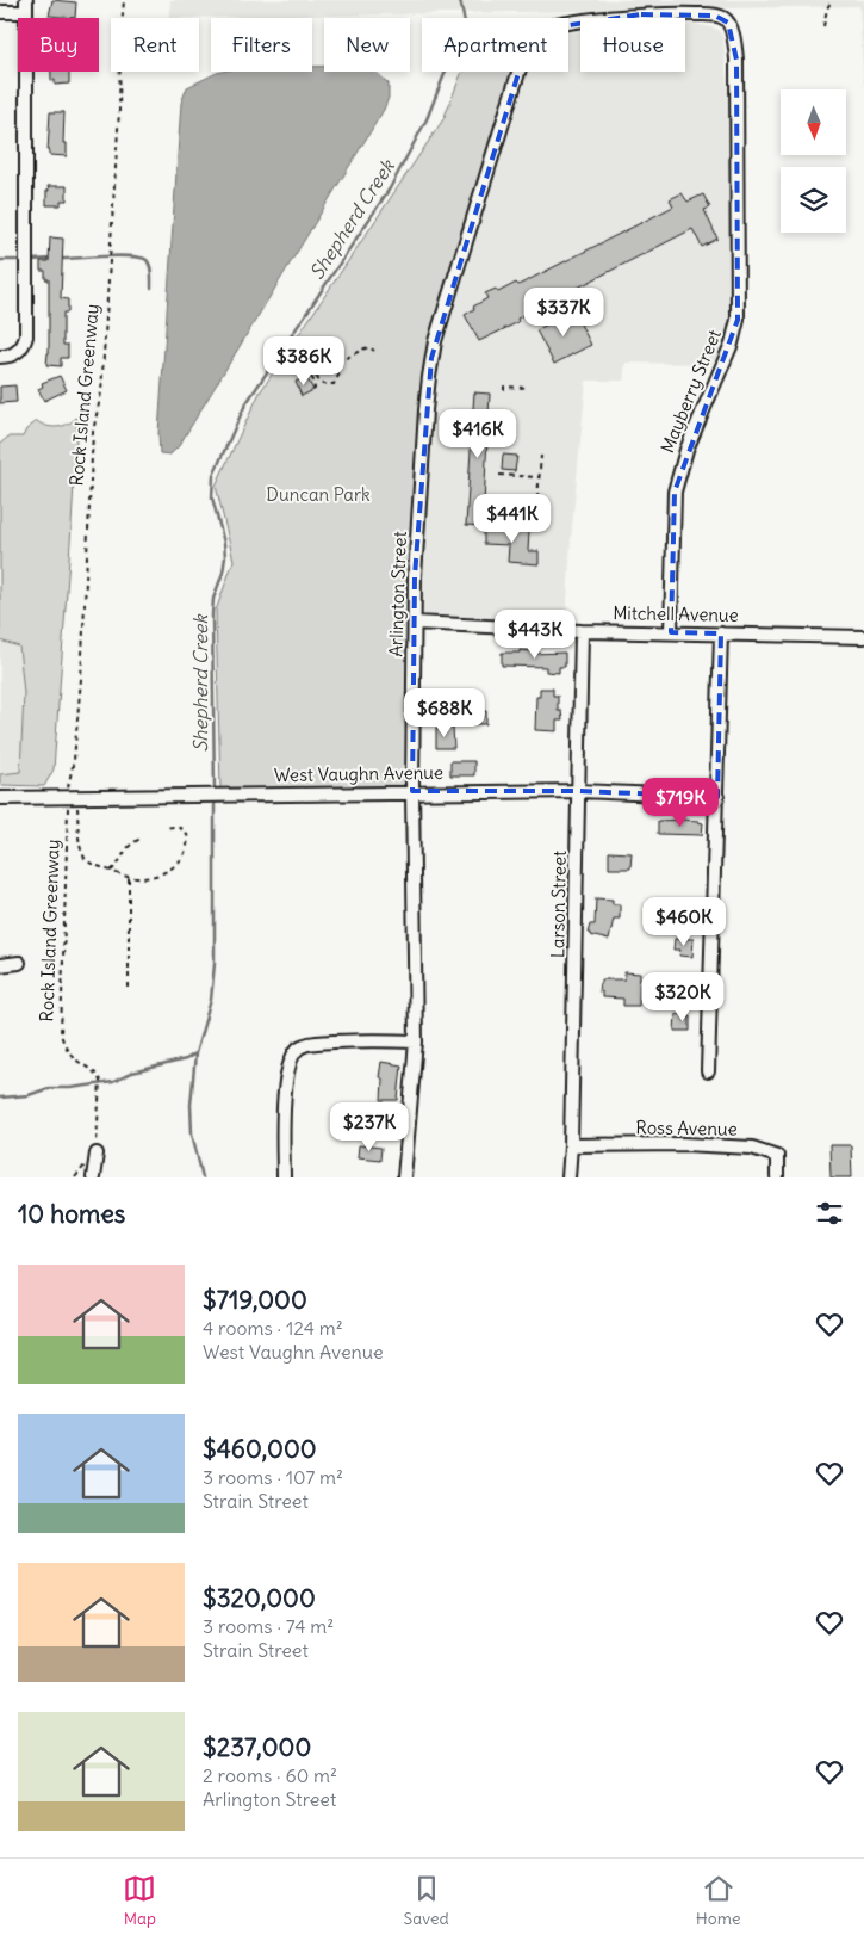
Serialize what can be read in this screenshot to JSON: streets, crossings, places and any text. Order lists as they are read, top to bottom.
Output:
{
  "streets": {
    "street": [
      "Mayberry Street",
      "Arlington Street",
      "Mitchell Avenue",
      "West Vaughn Avenue",
      "Larson Street",
      "Ross Avenue"
    ],
    "path": ["Rock Island Greenway"]
  },
  "crossings": [
    ["Mayberry Street", "Arlington Street"],
    ["Mayberry Street", "Mitchell Avenue"],
    ["Arlington Street", "Mitchell Avenue"],
    ["Arlington Street", "West Vaughn Avenue"],
    ["Mitchell Avenue", "Larson Street"],
    ["West Vaughn Avenue", "Larson Street"],
    ["Larson Street", "Ross Avenue"]
  ],
  "water": ["Shepherd Creek"],
  "parks": ["Duncan Park"],
  "north": "bottom",
  "page": {
    "chip": [
      "Buy",
      "Rent",
      "Filters",
      "New",
      "Apartment",
      "House"
    ],
    "price": [
      "$337K",
      "$386K",
      "$416K",
      "$441K",
      "$443K",
      "$688K",
      "$719K",
      "$460K",
      "$320K",
      "$237K"
    ],
    "heading": "10 homes",
    "list": [
      {
        "name": "$719,000",
        "note": "4 rooms · 124 m² · West Vaughn Avenue"
      },
      {
        "name": "$460,000",
        "note": "3 rooms · 107 m² · Strain Street"
      },
      {
        "name": "$320,000",
        "note": "3 rooms · 74 m² · Strain Street"
      },
      {
        "name": "$237,000",
        "note": "2 rooms · 60 m² · Arlington Street"
      }
    ],
    "tabs": ["Map", "Saved", "Home"]
  }
}
